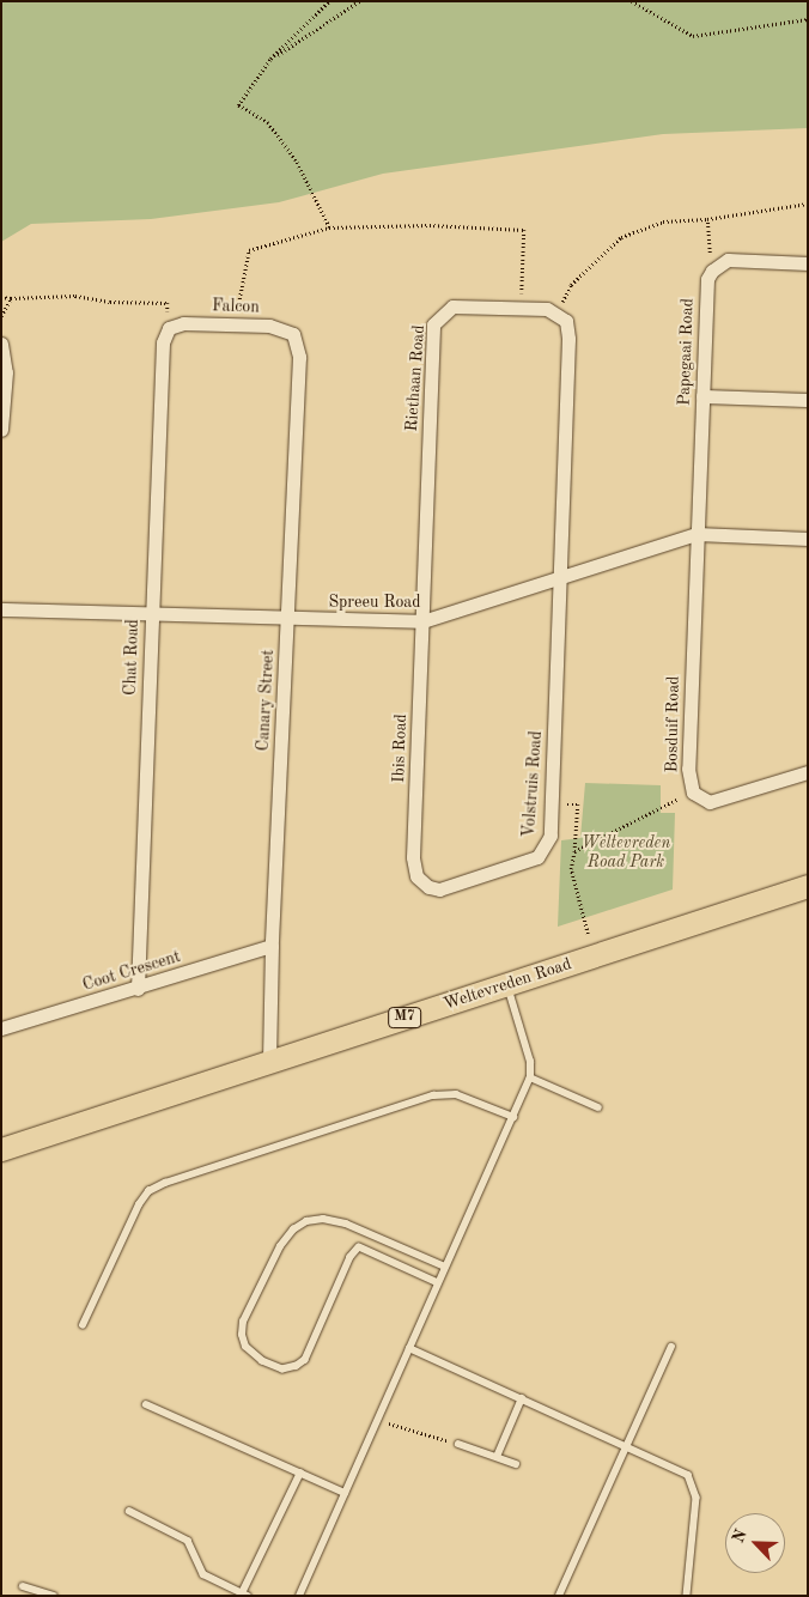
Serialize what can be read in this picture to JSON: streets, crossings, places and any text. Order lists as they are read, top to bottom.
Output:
{
  "streets": {
    "main road": ["Weltevreden Road", "M7"],
    "street": [
      "Falcon",
      "Papegaai Road",
      "Riethaan Road",
      "Spreeu Road",
      "Chat Road",
      "Canary Street",
      "Bosduif Road",
      "Ibis Road",
      "Volstruis Road",
      "Coot Crescent"
    ]
  },
  "crossings": [
    ["Falcon", "Chat Road"],
    ["Falcon", "Canary Street"],
    ["Papegaai Road", "Spreeu Road"],
    ["Papegaai Road", "Bosduif Road"],
    ["Riethaan Road", "Spreeu Road"],
    ["Riethaan Road", "Ibis Road"],
    ["Spreeu Road", "Chat Road"],
    ["Spreeu Road", "Canary Street"],
    ["Spreeu Road", "Bosduif Road"],
    ["Spreeu Road", "Ibis Road"],
    ["Spreeu Road", "Volstruis Road"],
    ["Chat Road", "Coot Crescent"],
    ["Canary Street", "Coot Crescent"],
    ["Canary Street", "Weltevreden Road"],
    ["Ibis Road", "Volstruis Road"]
  ],
  "parks": ["Weltevreden Road Park"],
  "north": "top left"
}
